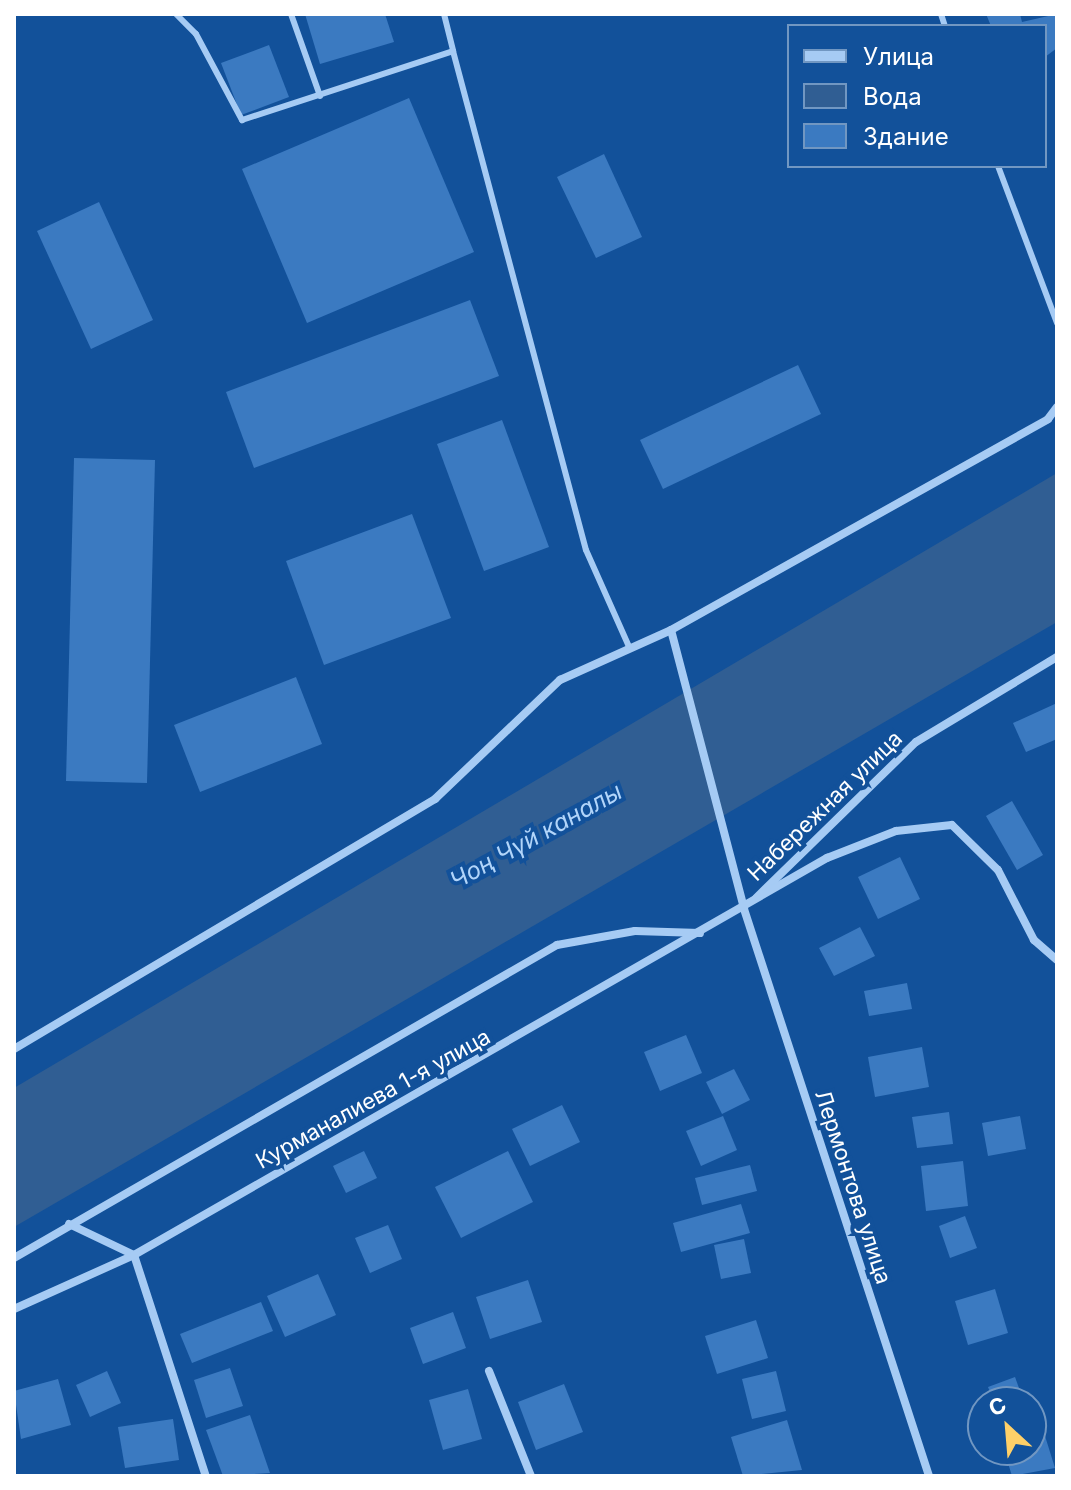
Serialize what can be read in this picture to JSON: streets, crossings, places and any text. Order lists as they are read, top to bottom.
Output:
{
  "streets": {
    "street": ["Набережная улица", "Курманалиева 1-я улица", "Лермонтова улица"]
  },
  "crossings": [
    ["Набережная улица", "Курманалиева 1-я улица"],
    ["Набережная улица", "Лермонтова улица"],
    ["Курманалиева 1-я улица", "Лермонтова улица"]
  ],
  "water": ["Чоң Чүй каналы"],
  "legend": ["Улица", "Вода", "Здание"],
  "north": "top left"
}
